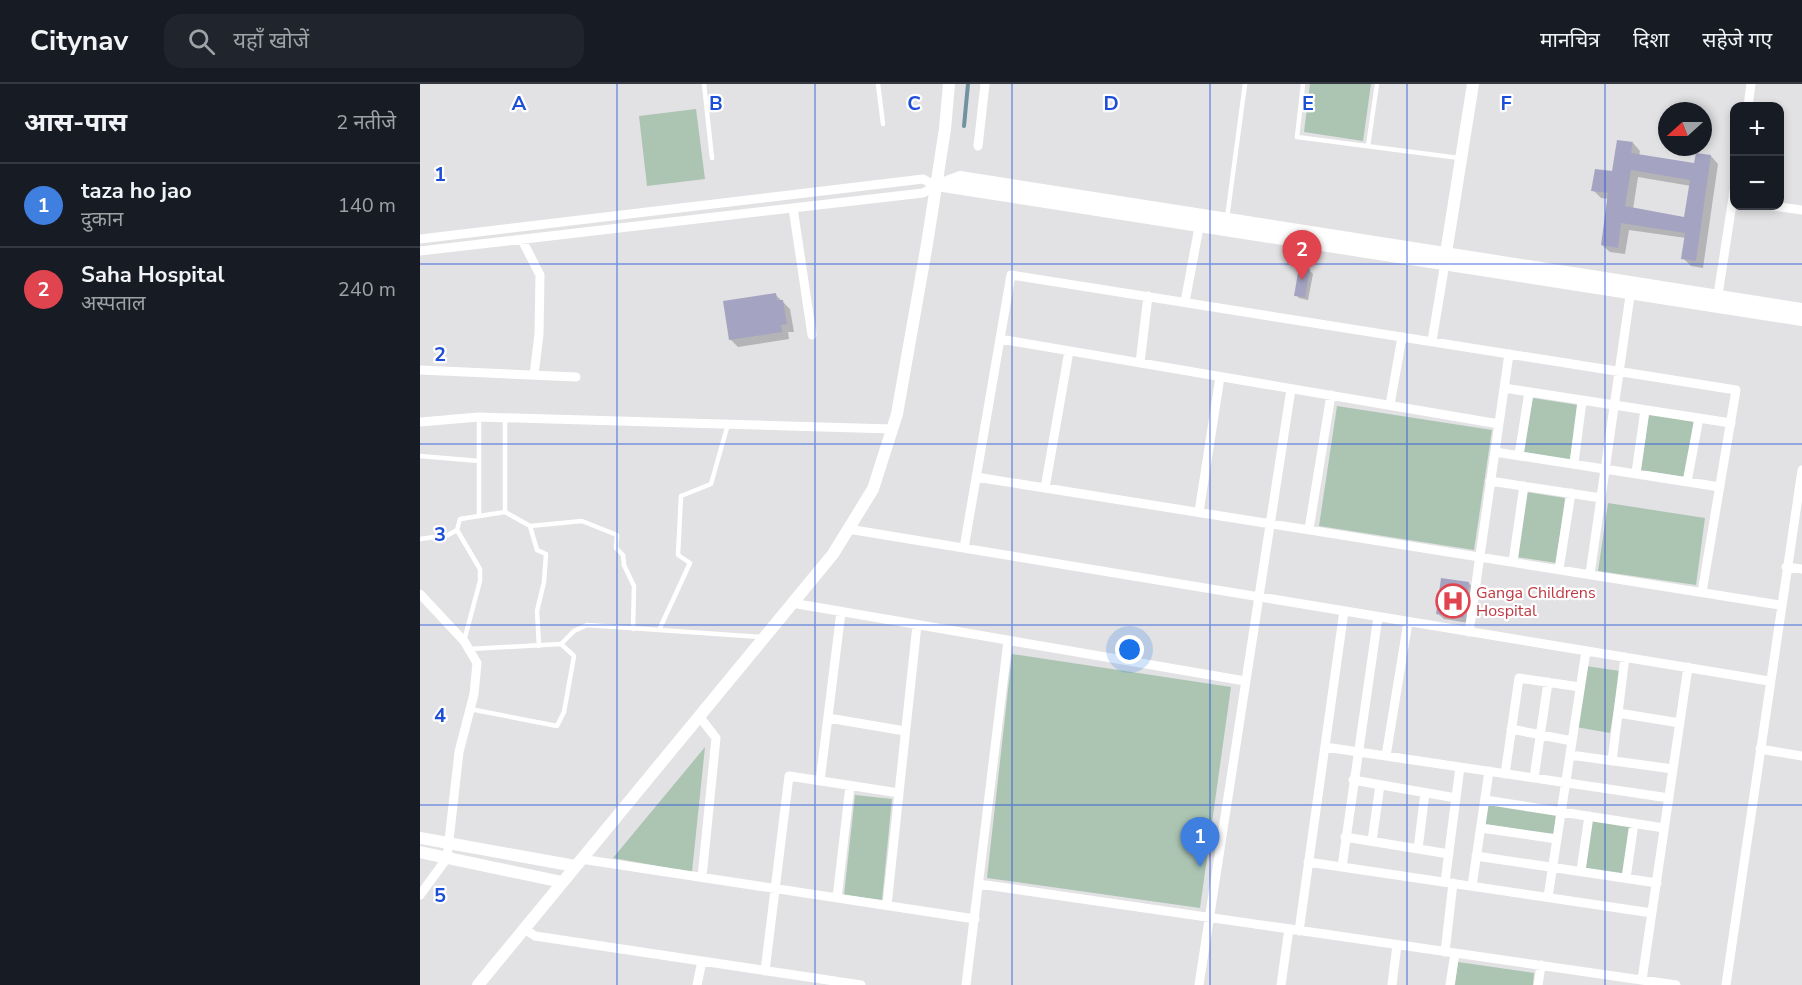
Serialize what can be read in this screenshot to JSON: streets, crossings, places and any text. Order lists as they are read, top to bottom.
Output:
{
  "places": {
    "hospital": ["Ganga Childrens Hospital"]
  },
  "north": "left",
  "page": {
    "header": "Citynav",
    "search": "यहाँ खोजें",
    "nav": ["मानचित्र", "दिशा", "सहेजे गए"],
    "heading": ["आस-पास", "2 नतीजे"],
    "map_buttons": ["+", "−"],
    "list": [
      {
        "mark": "1",
        "name": "taza ho jao",
        "note": "दुकान",
        "value": "140 m"
      },
      {
        "mark": "2",
        "name": "Saha Hospital",
        "note": "अस्पताल",
        "value": "240 m"
      }
    ],
    "pins": ["2", "1"]
  },
  "grid": {
    "columns": [
      "A",
      "B",
      "C",
      "D",
      "E",
      "F"
    ],
    "rows": [
      "1",
      "2",
      "3",
      "4",
      "5"
    ]
  }
}
